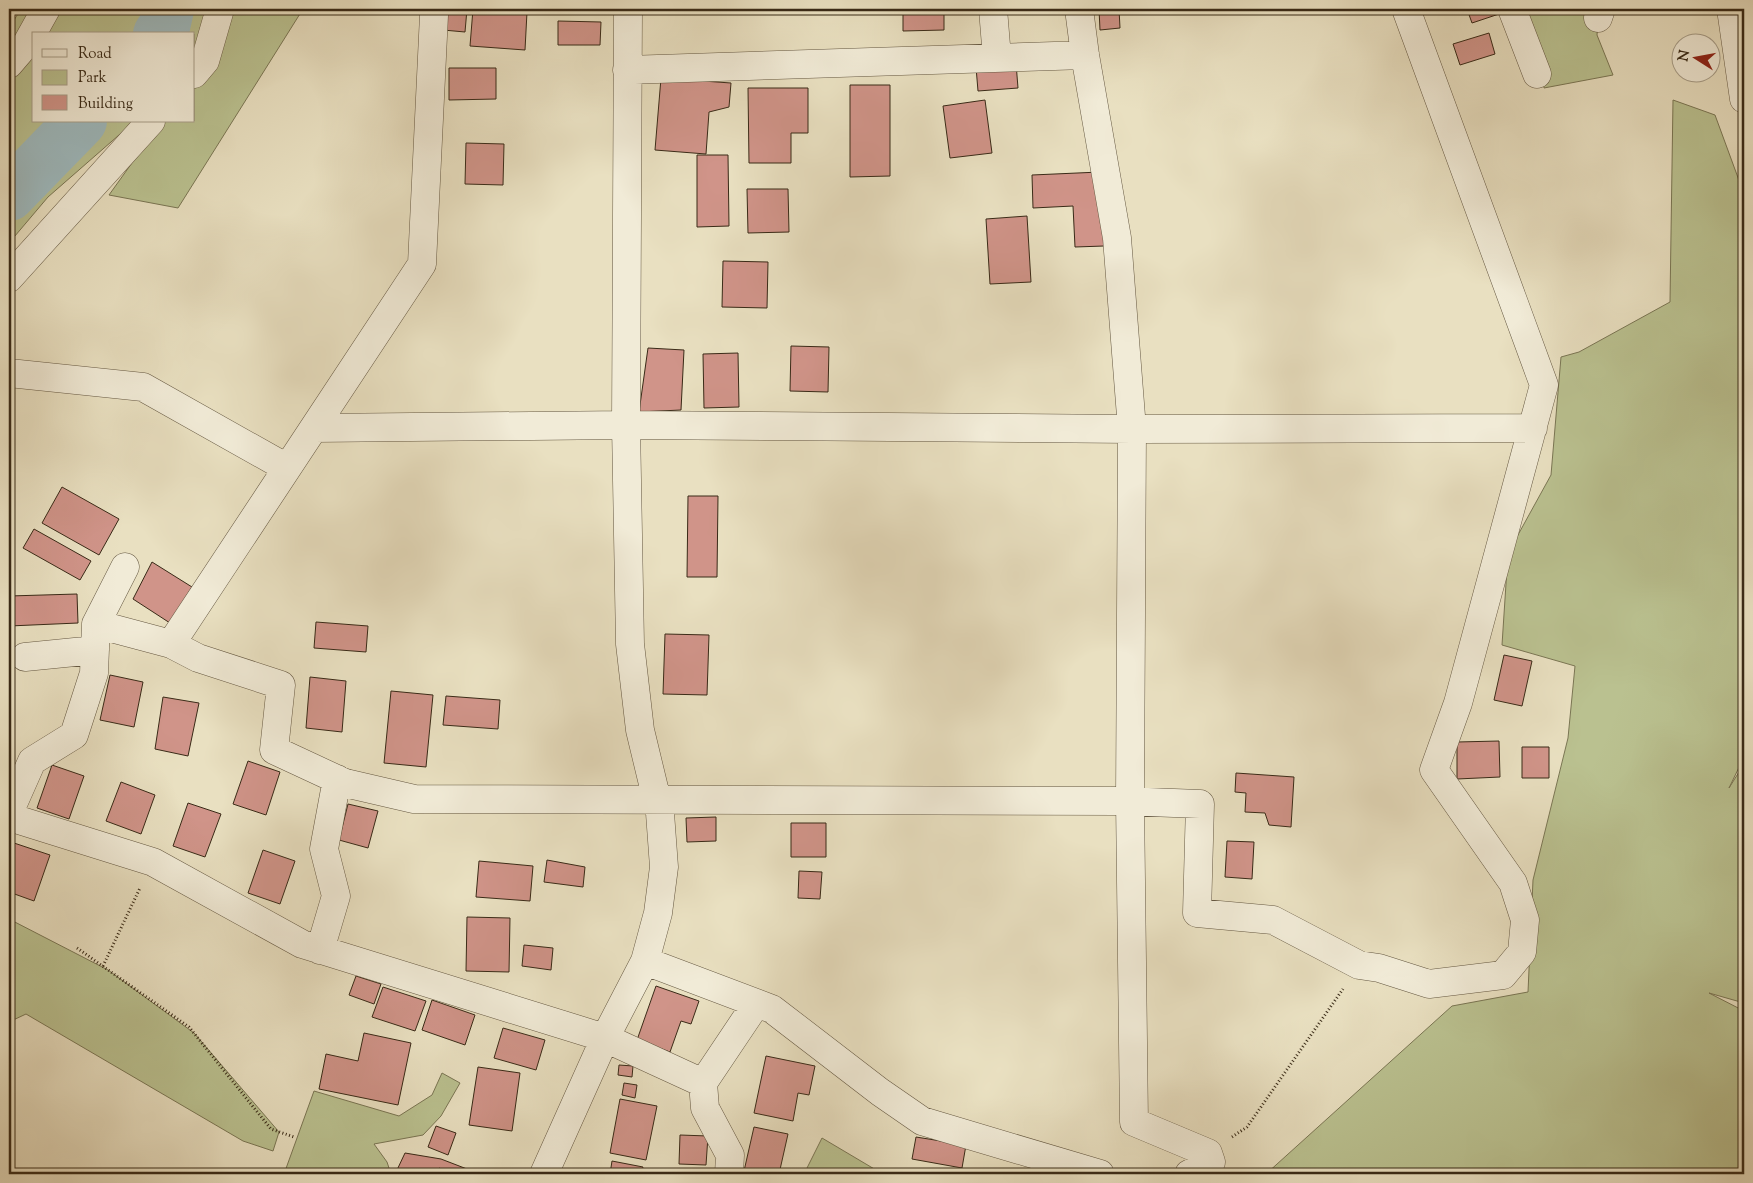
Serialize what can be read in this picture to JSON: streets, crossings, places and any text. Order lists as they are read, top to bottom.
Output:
{
  "legend": ["Road", "Park", "Building"],
  "north": "left"
}
